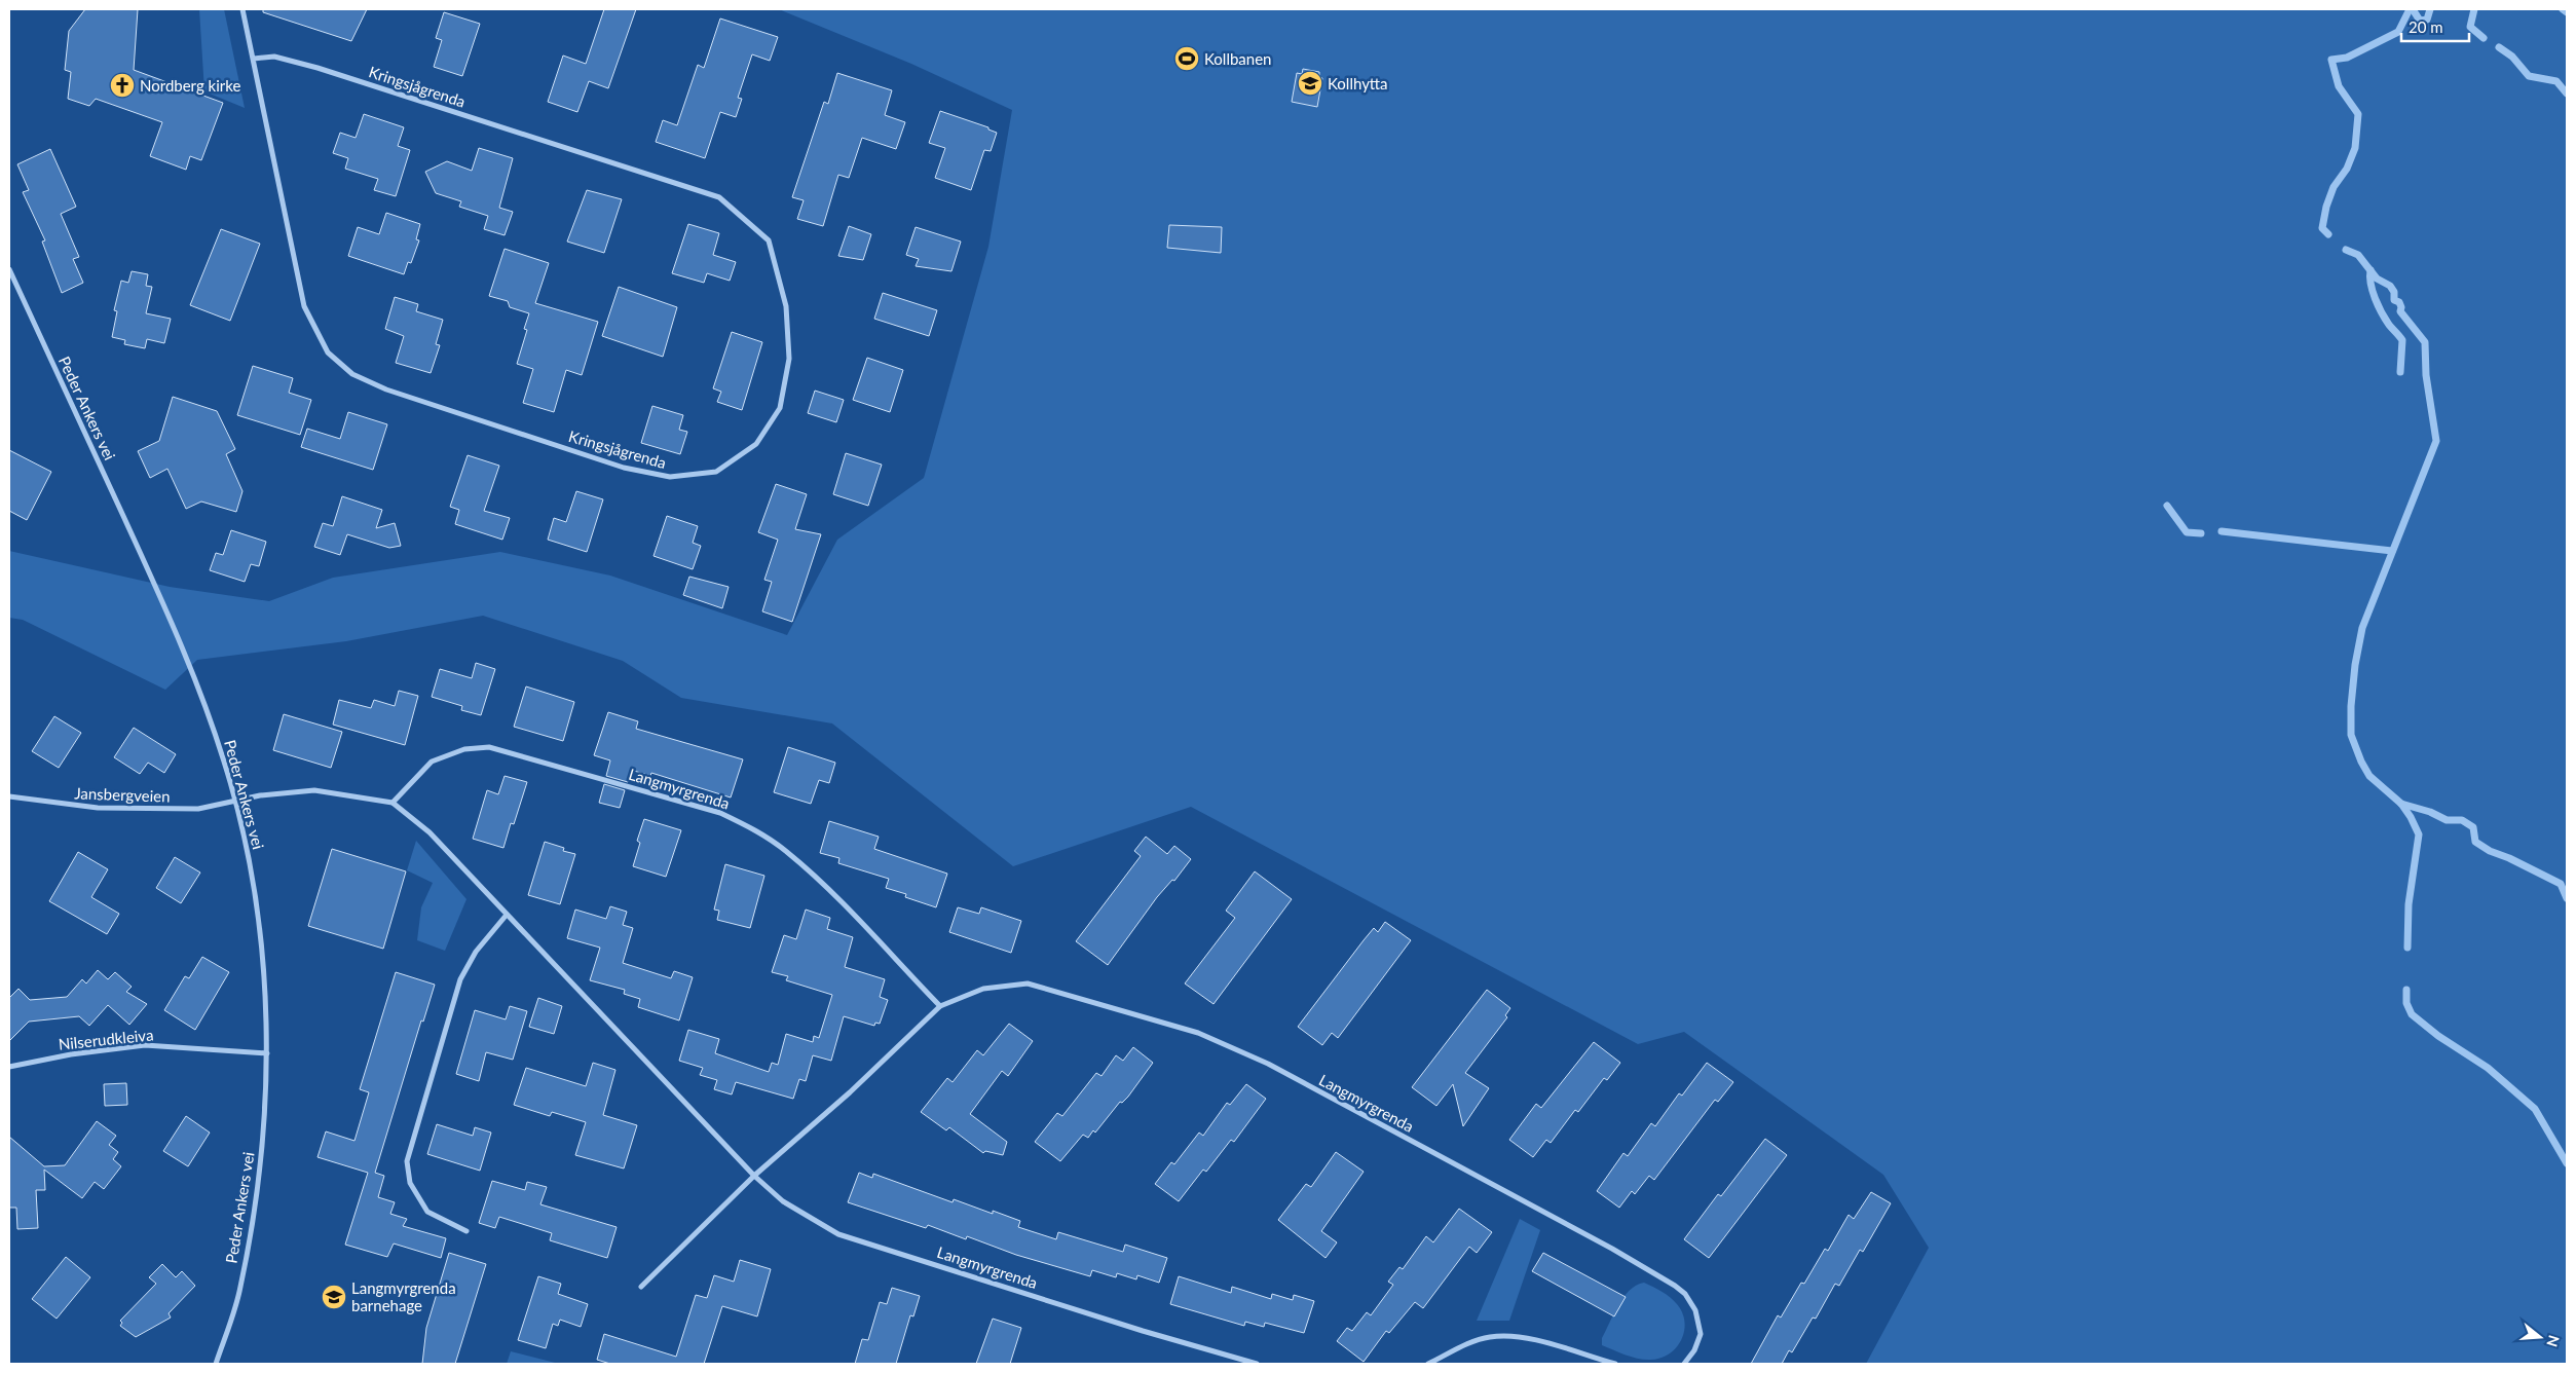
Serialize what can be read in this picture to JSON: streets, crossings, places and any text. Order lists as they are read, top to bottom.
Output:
{
  "streets": {
    "street": [
      "Kringsjågrenda",
      "Peder Ankers vei",
      "Langmyrgrenda",
      "Jansbergveien",
      "Nilserudkleiva"
    ]
  },
  "crossings": [
    ["Peder Ankers vei", "Langmyrgrenda"],
    ["Peder Ankers vei", "Jansbergveien"],
    ["Peder Ankers vei", "Nilserudkleiva"],
    ["Langmyrgrenda", "Jansbergveien"]
  ],
  "places": {
    "sports": ["Kollbanen"],
    "school or university": ["Kollhytta", "Langmyrgrenda barnehage"],
    "church": ["Nordberg kirke"]
  },
  "scale_bar": "20 m",
  "north": "right"
}
